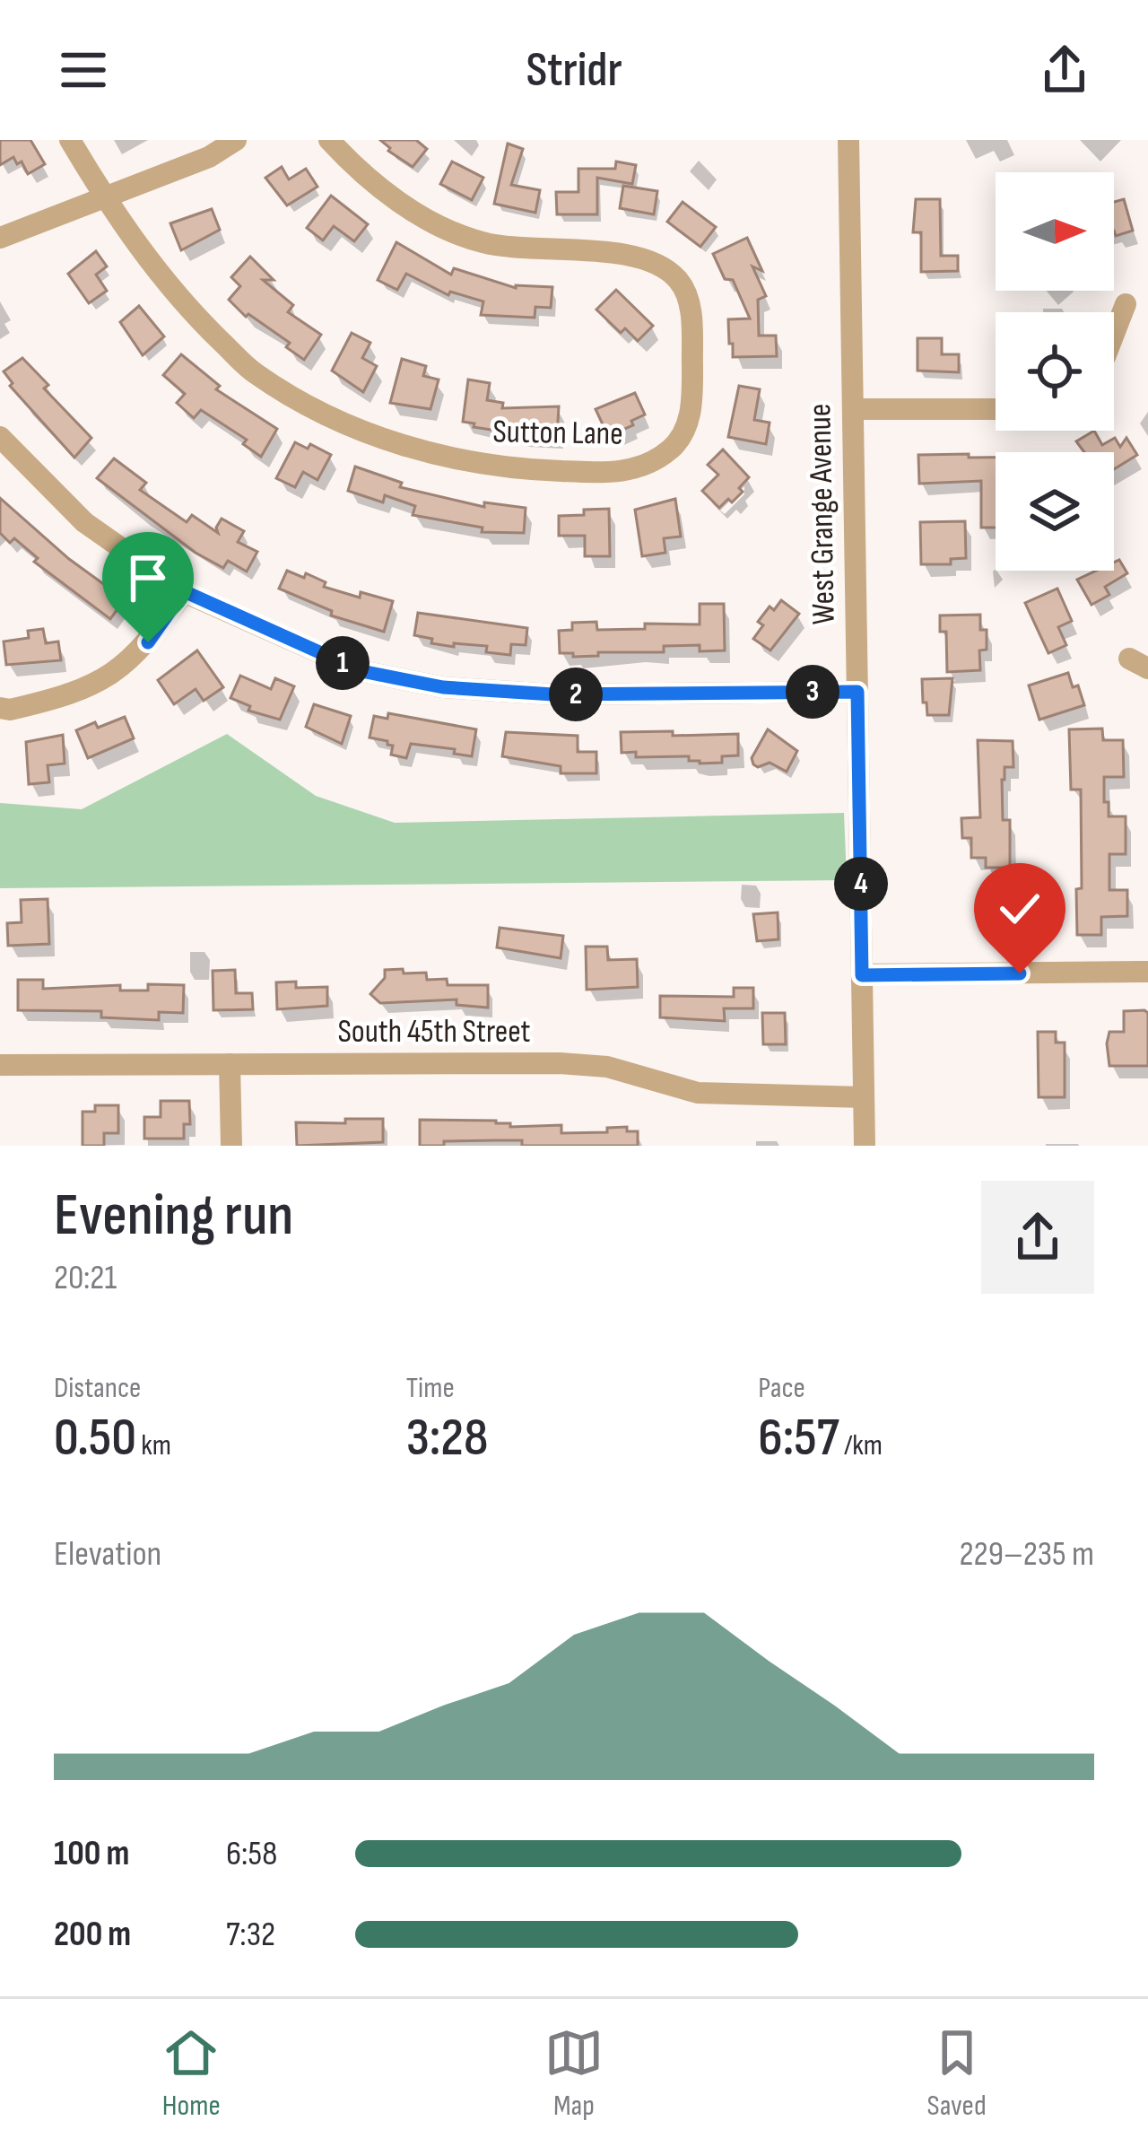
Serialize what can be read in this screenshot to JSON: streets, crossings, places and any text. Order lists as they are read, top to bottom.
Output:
{
  "streets": {
    "street": ["Sutton Lane", "West Grange Avenue", "South 45th Street"]
  },
  "crossings": [
    ["West Grange Avenue", "South 45th Street"]
  ],
  "north": "right",
  "page": {
    "header": "Stridr",
    "pins": [
      "1",
      "3",
      "2",
      "4"
    ],
    "heading": ["Evening run", "20:21"],
    "stats": [
      ["Distance", "0.50 km"],
      ["Time", "3:28"],
      ["Pace", "6:57 /km"]
    ],
    "chart": ["Elevation", "229–235 m"],
    "list": [
      {
        "name": "100 m",
        "note": "6:58"
      },
      {
        "name": "200 m",
        "note": "7:32"
      }
    ],
    "tabs": ["Home", "Map", "Saved"]
  }
}
